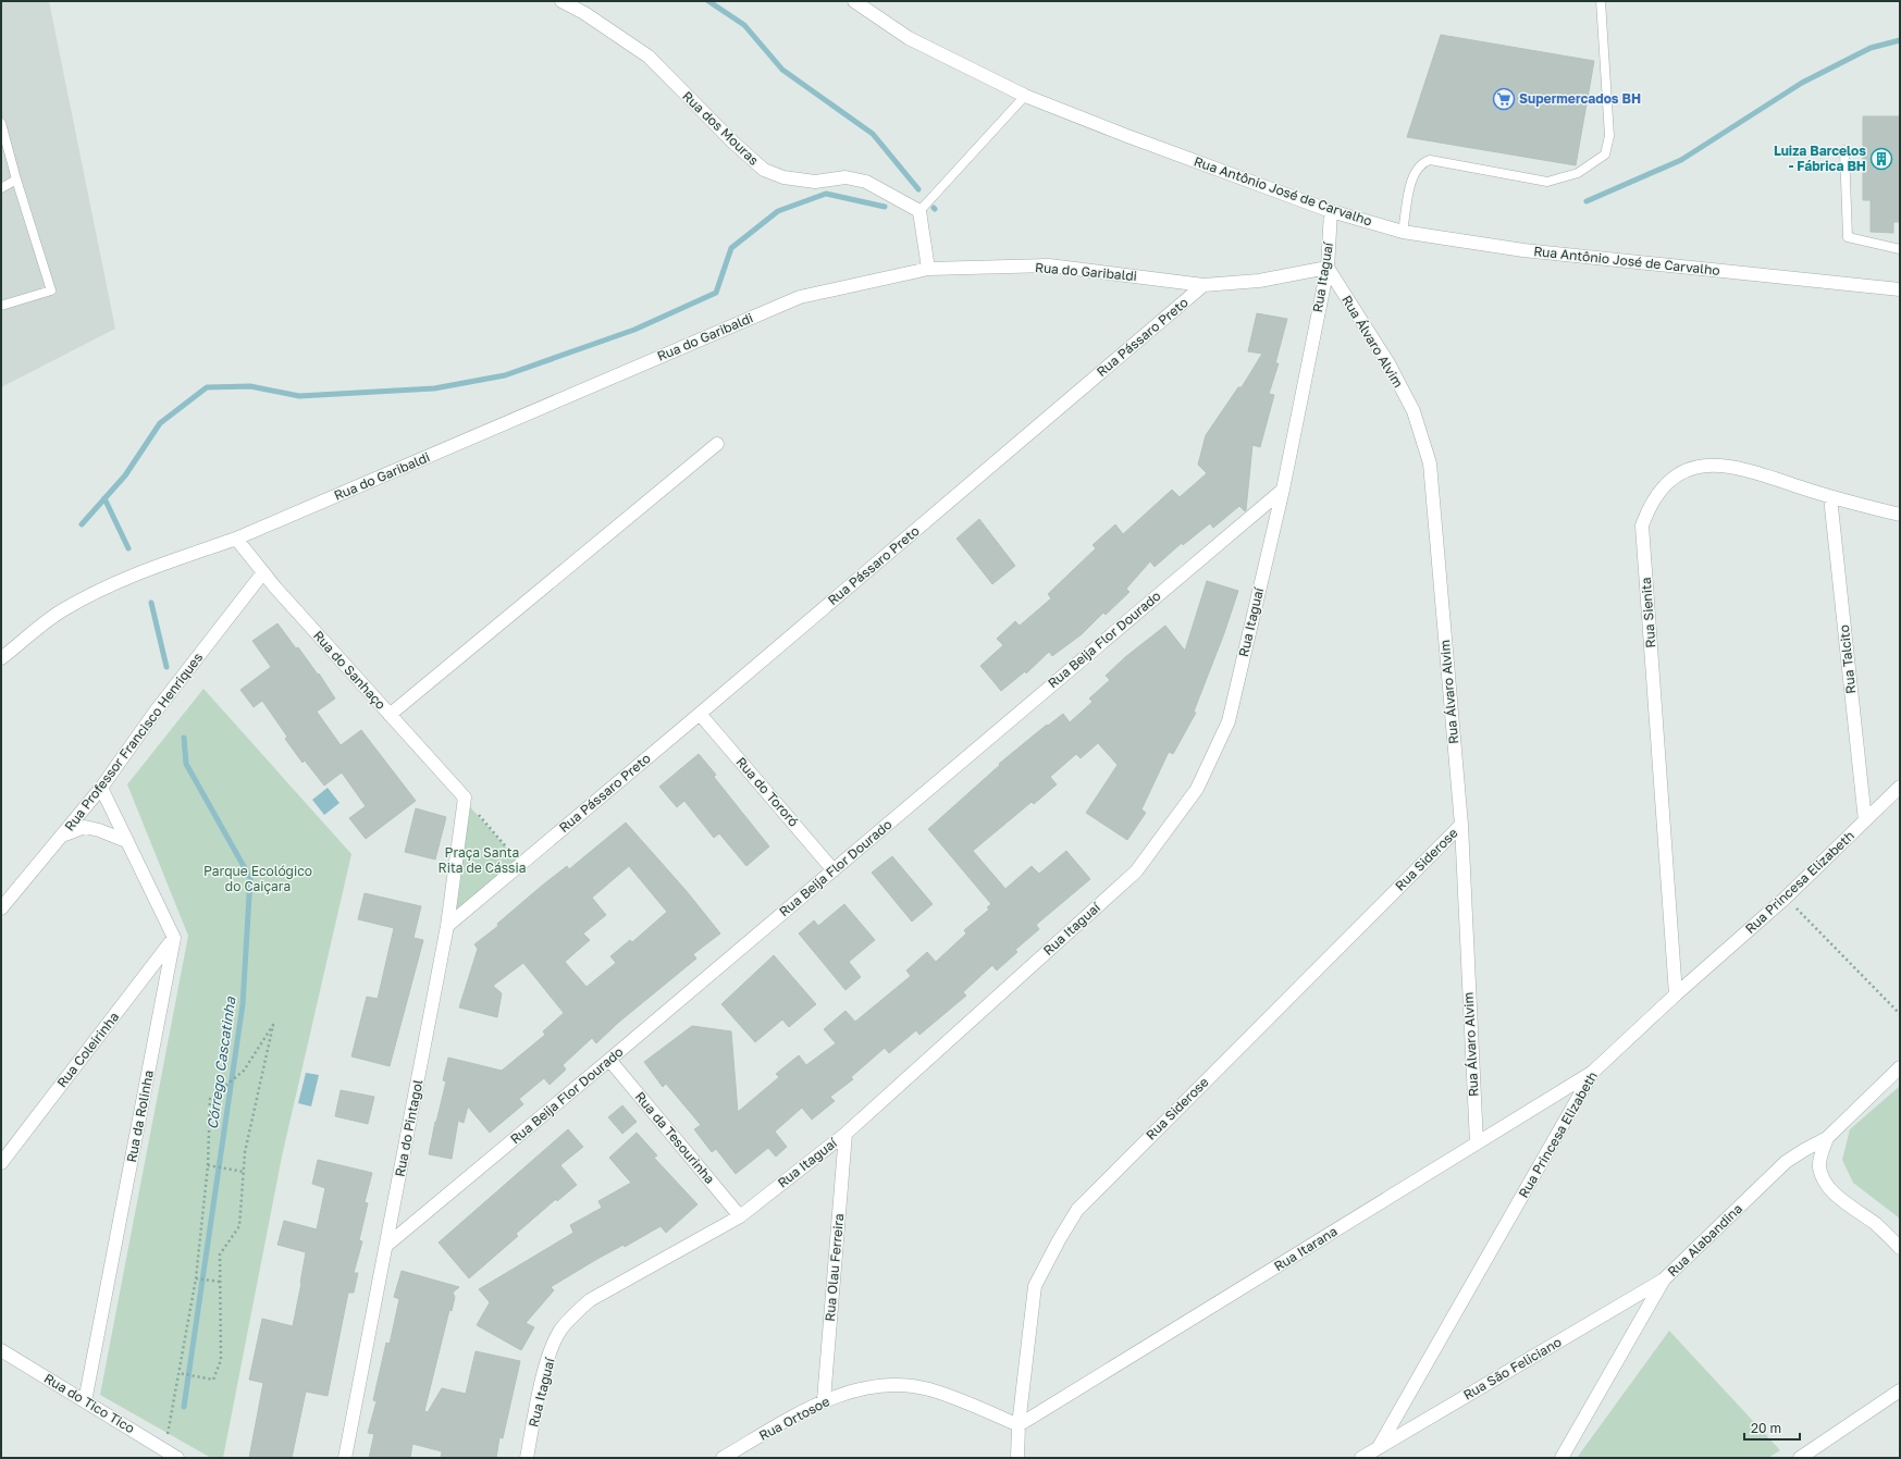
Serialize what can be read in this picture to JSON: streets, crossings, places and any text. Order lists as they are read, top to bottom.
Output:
{
  "streets": {
    "street": [
      "Rua dos Mouras",
      "Rua Antônio José de Carvalho",
      "Rua do Garibaldi",
      "Rua Itaguaí",
      "Rua Pássaro Preto",
      "Rua Álvaro Alvim",
      "Rua Sienita",
      "Rua Beija Flor Dourado",
      "Rua Talcito",
      "Rua do Sanhaço",
      "Rua Professor Francisco Henriques",
      "Rua do Tororó",
      "Rua Siderose",
      "Rua Princesa Elizabeth",
      "Rua Coleirinha",
      "Rua da Rolinha",
      "Rua do Pintagol",
      "Rua da Tesourinha",
      "Rua Alabandina",
      "Rua Itarana",
      "Rua Olau Ferreira",
      "Rua São Feliciano",
      "Rua do Tico Tico",
      "Rua Ortosoe"
    ]
  },
  "crossings": [
    ["Rua Antônio José de Carvalho", "Rua Itaguaí"],
    ["Rua do Garibaldi", "Rua Pássaro Preto"],
    ["Rua do Garibaldi", "Rua do Sanhaço"],
    ["Rua Itaguaí", "Rua Álvaro Alvim"],
    ["Rua Itaguaí", "Rua Beija Flor Dourado"],
    ["Rua Itaguaí", "Rua da Tesourinha"],
    ["Rua Itaguaí", "Rua Olau Ferreira"],
    ["Rua Pássaro Preto", "Rua do Tororó"],
    ["Rua Pássaro Preto", "Rua do Pintagol"],
    ["Rua Álvaro Alvim", "Rua Siderose"],
    ["Rua Álvaro Alvim", "Rua Itarana"],
    ["Rua Sienita", "Rua Talcito"],
    ["Rua Sienita", "Rua Princesa Elizabeth"],
    ["Rua Beija Flor Dourado", "Rua do Tororó"],
    ["Rua Beija Flor Dourado", "Rua do Pintagol"],
    ["Rua Beija Flor Dourado", "Rua da Tesourinha"],
    ["Rua Talcito", "Rua Princesa Elizabeth"],
    ["Rua do Sanhaço", "Rua Professor Francisco Henriques"],
    ["Rua do Sanhaço", "Rua do Pintagol"],
    ["Rua Siderose", "Rua Itarana"],
    ["Rua Siderose", "Rua Ortosoe"],
    ["Rua Princesa Elizabeth", "Rua Itarana"],
    ["Rua Princesa Elizabeth", "Rua São Feliciano"],
    ["Rua Coleirinha", "Rua da Rolinha"],
    ["Rua da Rolinha", "Rua do Tico Tico"],
    ["Rua Alabandina", "Rua São Feliciano"],
    ["Rua Itarana", "Rua Ortosoe"],
    ["Rua Olau Ferreira", "Rua Ortosoe"]
  ],
  "water": ["Córrego Cascatinha"],
  "parks": ["Praça Santa Rita de Cássia", "Parque Ecológico do Caiçara"],
  "places": {
    "supermarket": ["Supermercados BH"],
    "building": ["Luiza Barcelos - Fábrica BH"]
  },
  "scale_bar": "20 m"
}
